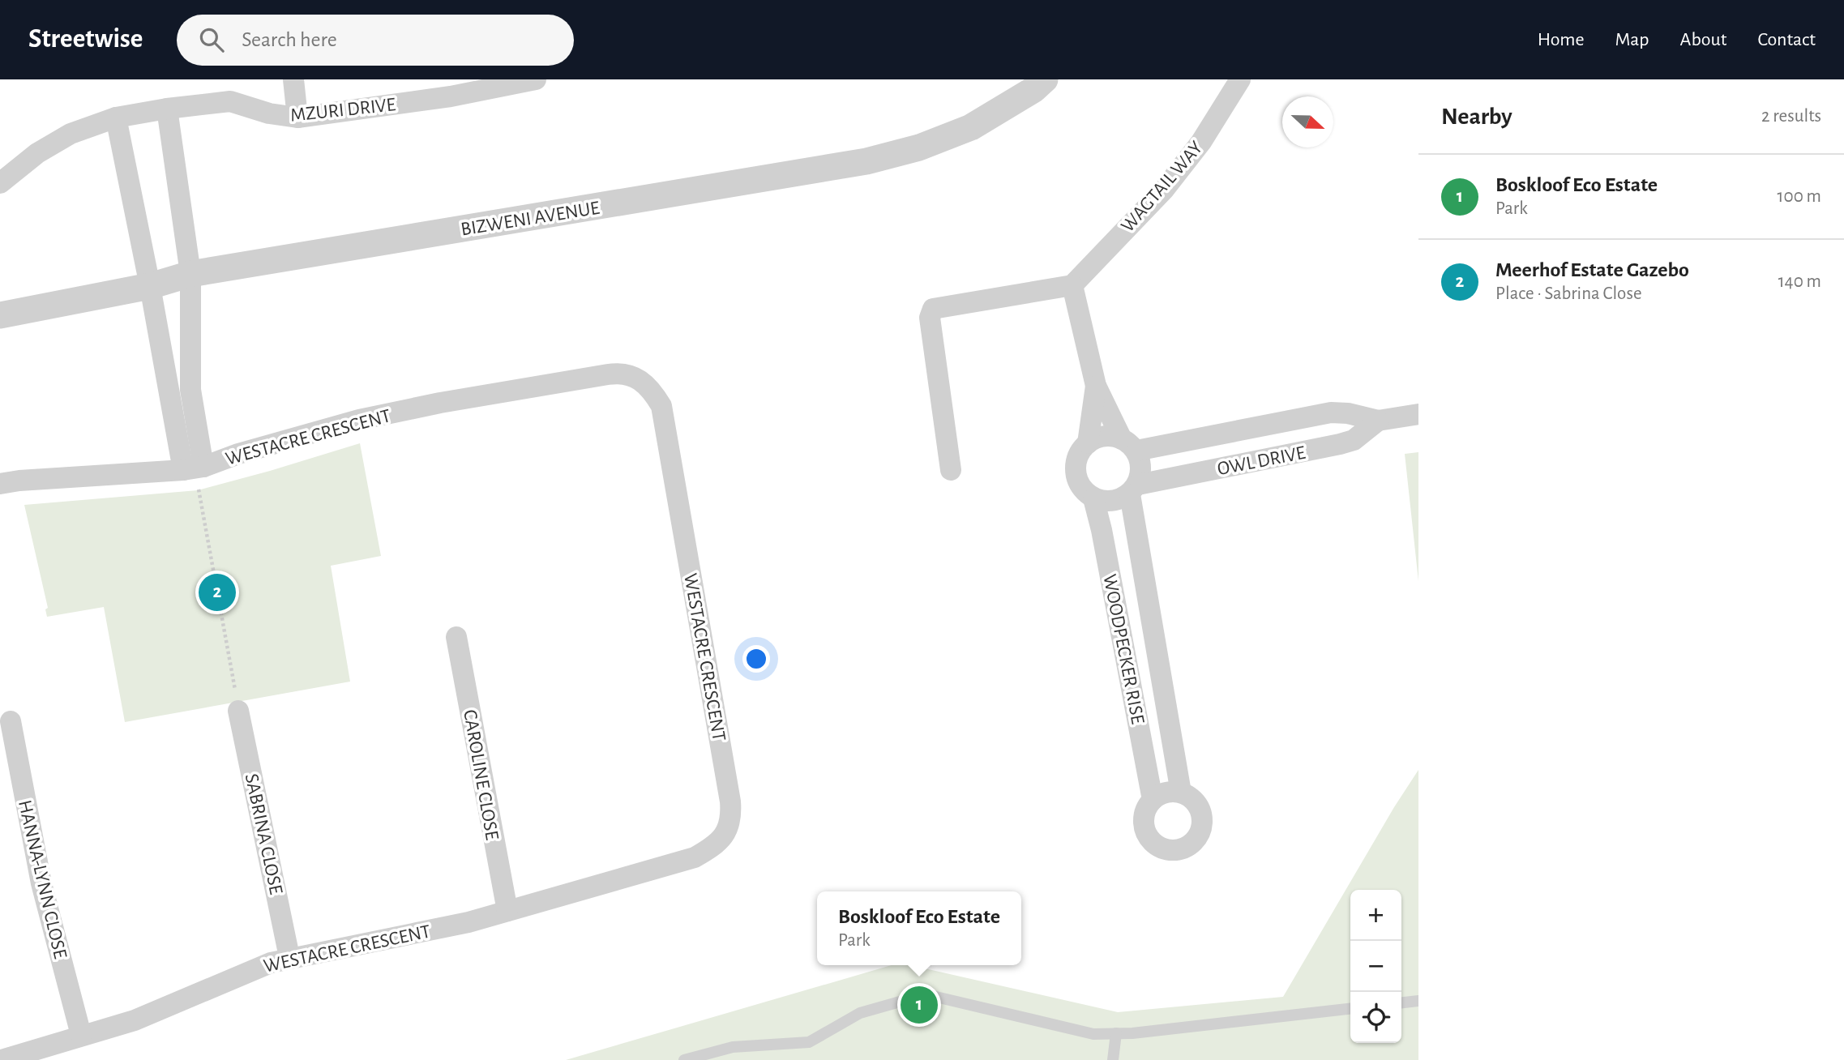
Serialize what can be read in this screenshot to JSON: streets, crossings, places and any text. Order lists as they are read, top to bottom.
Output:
{
  "streets": {
    "street": [
      "MZURI DRIVE",
      "WAGTAIL WAY",
      "BIZWENI AVENUE",
      "WESTACRE CRESCENT",
      "OWL DRIVE",
      "WOODPECKER RISE",
      "CAROLINE CLOSE",
      "SABRINA CLOSE",
      "HANNA-LYNN CLOSE"
    ]
  },
  "crossings": [
    ["WESTACRE CRESCENT", "CAROLINE CLOSE"],
    ["WESTACRE CRESCENT", "SABRINA CLOSE"],
    ["WESTACRE CRESCENT", "HANNA-LYNN CLOSE"],
    ["OWL DRIVE", "WOODPECKER RISE"]
  ],
  "north": "right",
  "page": {
    "header": "Streetwise",
    "search": "Search here",
    "nav": [
      "Home",
      "Map",
      "About",
      "Contact"
    ],
    "heading": ["Nearby", "2 results"],
    "list": [
      {
        "mark": "1",
        "name": "Boskloof Eco Estate",
        "note": "Park",
        "value": "100 m"
      },
      {
        "mark": "2",
        "name": "Meerhof Estate Gazebo",
        "note": "Place · Sabrina Close",
        "value": "140 m"
      }
    ],
    "pins": ["2", "1"],
    "map_buttons": ["+", "−"],
    "popup": ["Boskloof Eco Estate", "Park"]
  }
}
